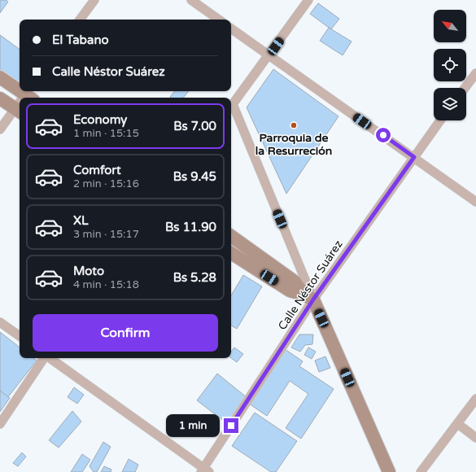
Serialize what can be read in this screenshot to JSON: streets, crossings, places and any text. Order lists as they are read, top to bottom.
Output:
{
  "streets": {
    "street": ["Calle Néstor Suárez"]
  },
  "places": ["Parroquia de la Resurreción"],
  "north": "top left",
  "page": {
    "banner": ["El Tabano", "Calle Néstor Suárez"],
    "list": [
      {
        "name": "Economy",
        "note": "1 min · 15:15",
        "value": "Bs 7.00"
      },
      {
        "name": "Comfort",
        "note": "2 min · 15:16",
        "value": "Bs 9.45"
      },
      {
        "name": "XL",
        "note": "3 min · 15:17",
        "value": "Bs 11.90"
      },
      {
        "name": "Moto",
        "note": "4 min · 15:18",
        "value": "Bs 5.28"
      }
    ],
    "buttons": "Confirm",
    "bubble": "1 min"
  }
}
